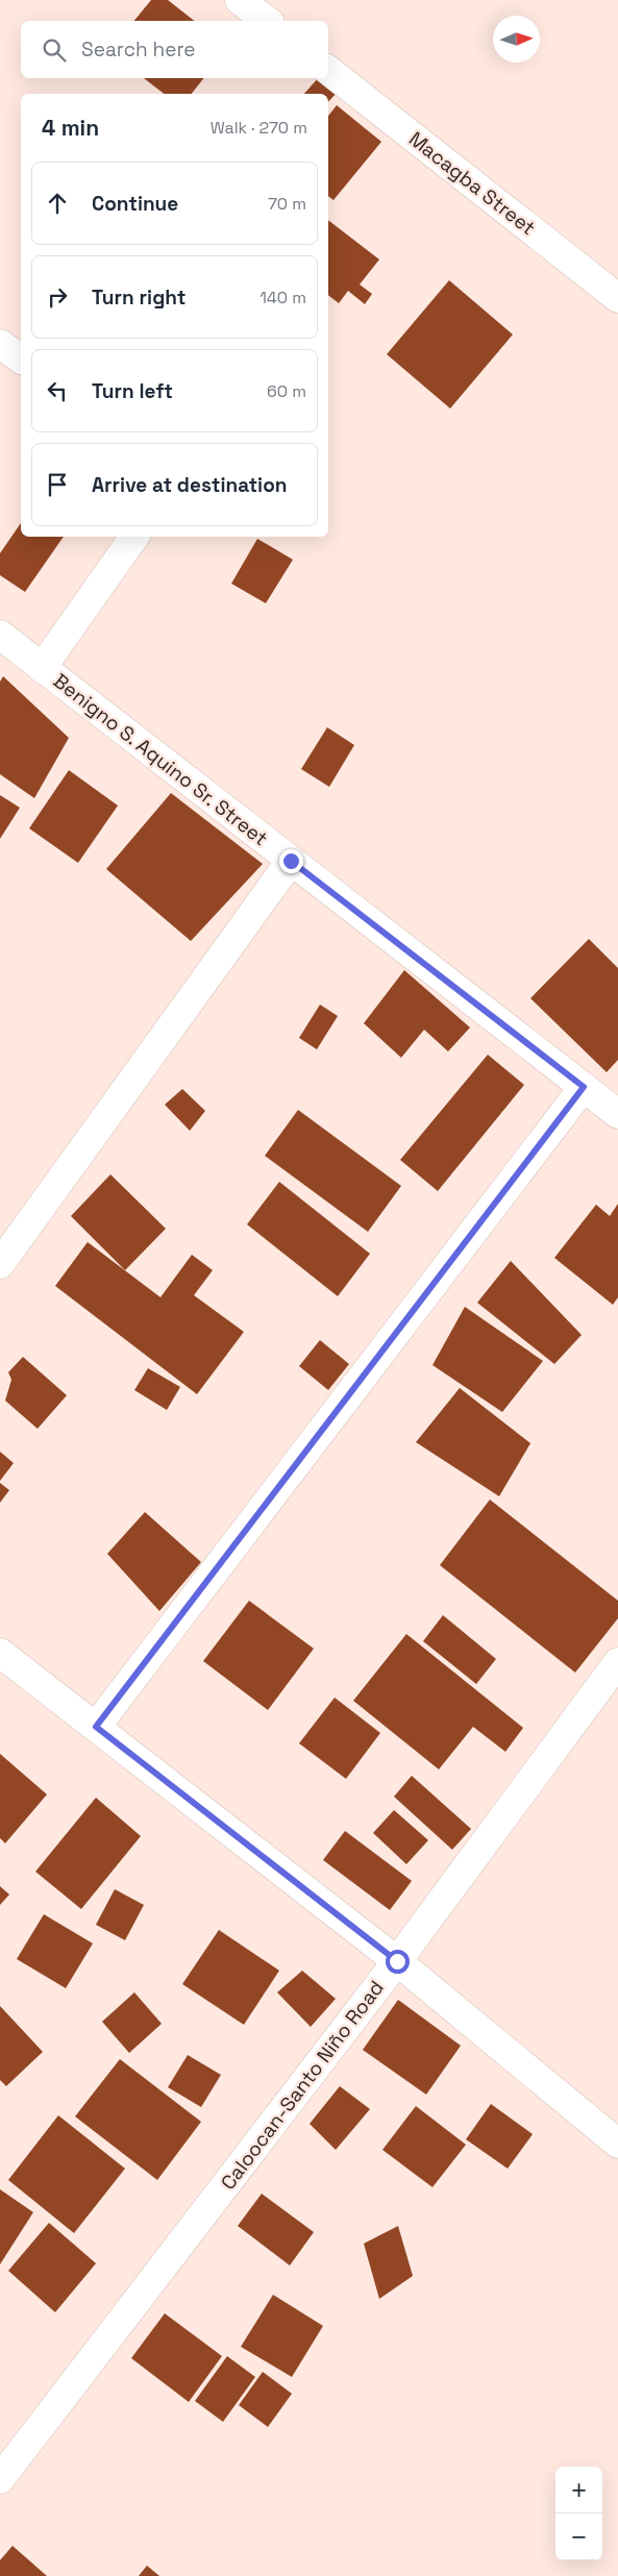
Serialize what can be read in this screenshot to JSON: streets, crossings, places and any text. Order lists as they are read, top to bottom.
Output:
{
  "streets": {
    "street": ["Macagba Street", "Benigno S. Aquino Sr. Street", "Caloocan-Santo Niño Road"]
  },
  "north": "right",
  "page": {
    "search": "Search here",
    "heading": ["4 min", "Walk · 270 m"],
    "list": [
      ["Continue", "70 m"],
      ["Turn right", "140 m"],
      ["Turn left", "60 m"],
      "Arrive at destination"
    ],
    "map_buttons": ["+", "−"]
  }
}
